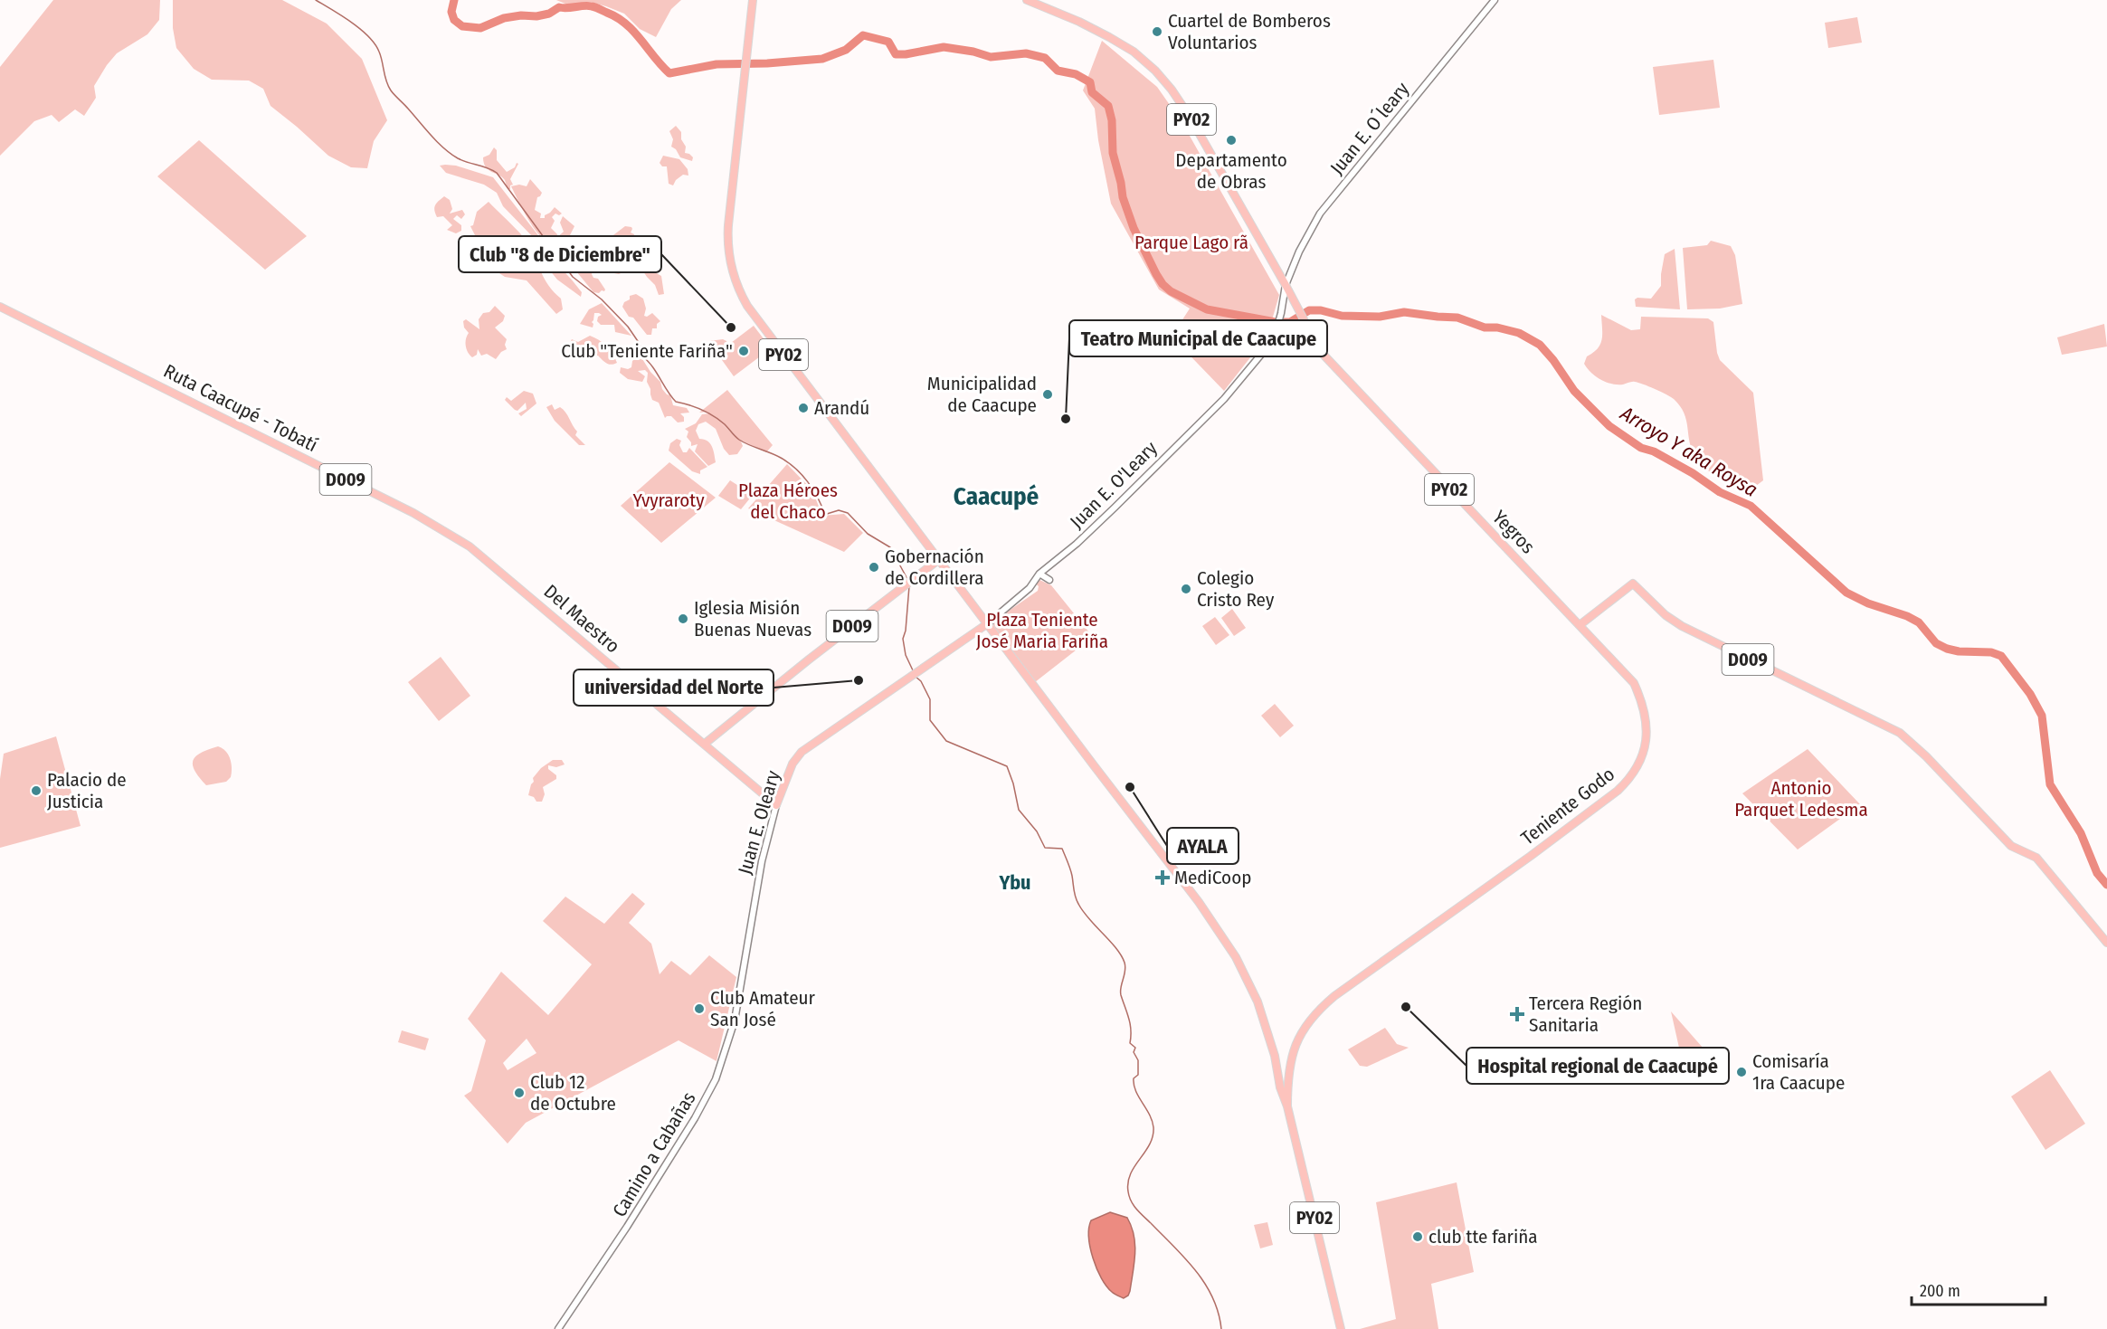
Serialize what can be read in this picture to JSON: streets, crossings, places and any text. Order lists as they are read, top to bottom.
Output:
{
  "streets": {
    "main road": [
      "PY02",
      "Ruta Caacupé - Tobatí",
      "D009",
      "Juan E. O'Leary",
      "Yegros",
      "Del Maestro",
      "Teniente Godo",
      "Juan E. Oleary"
    ],
    "street": ["Juan E. O´leary", "Camino a Cabañas"]
  },
  "crossings": [
    ["PY02", "Juan E. O´leary"],
    ["PY02", "D009"],
    ["PY02", "Juan E. O'Leary"],
    ["PY02", "Yegros"],
    ["PY02", "Teniente Godo"],
    ["Juan E. O´leary", "Juan E. O'Leary"],
    ["Juan E. O´leary", "Yegros"],
    ["Ruta Caacupé - Tobatí", "Del Maestro"],
    ["D009", "Yegros"],
    ["D009", "Del Maestro"],
    ["Juan E. O'Leary", "Yegros"],
    ["Juan E. O'Leary", "Juan E. Oleary"],
    ["Yegros", "Teniente Godo"],
    ["Del Maestro", "Juan E. Oleary"],
    ["Juan E. Oleary", "Camino a Cabañas"]
  ],
  "districts": ["Caacupé", "Ybu"],
  "water": ["Arroyo Y aka Roysa"],
  "parks": [
    "Parque Lago rã",
    "Plaza Héroes del Chaco",
    "Yvyraroty",
    "Plaza Teniente José Maria Fariña",
    "Antonio Parquet Ledesma"
  ],
  "places": {
    "other": [
      "Cuartel de Bomberos Voluntarios",
      "Departamento de Obras",
      "Club \"8 de Diciembre\"",
      "Club \"Teniente Fariña\"",
      "Municipalidad de Caacupe",
      "Arandú",
      "Teatro Municipal de Caacupe",
      "Gobernación de Cordillera",
      "Colegio Cristo Rey",
      "Iglesia Misión Buenas Nuevas",
      "universidad del Norte",
      "AYALA",
      "Palacio de Justicia",
      "Hospital regional de Caacupé",
      "Club Amateur San José",
      "Comisaría 1ra Caacupe",
      "Club 12 de Octubre",
      "club tte fariña"
    ],
    "health": ["MediCoop", "Tercera Región Sanitaria"]
  },
  "scale_bar": "200 m"
}
